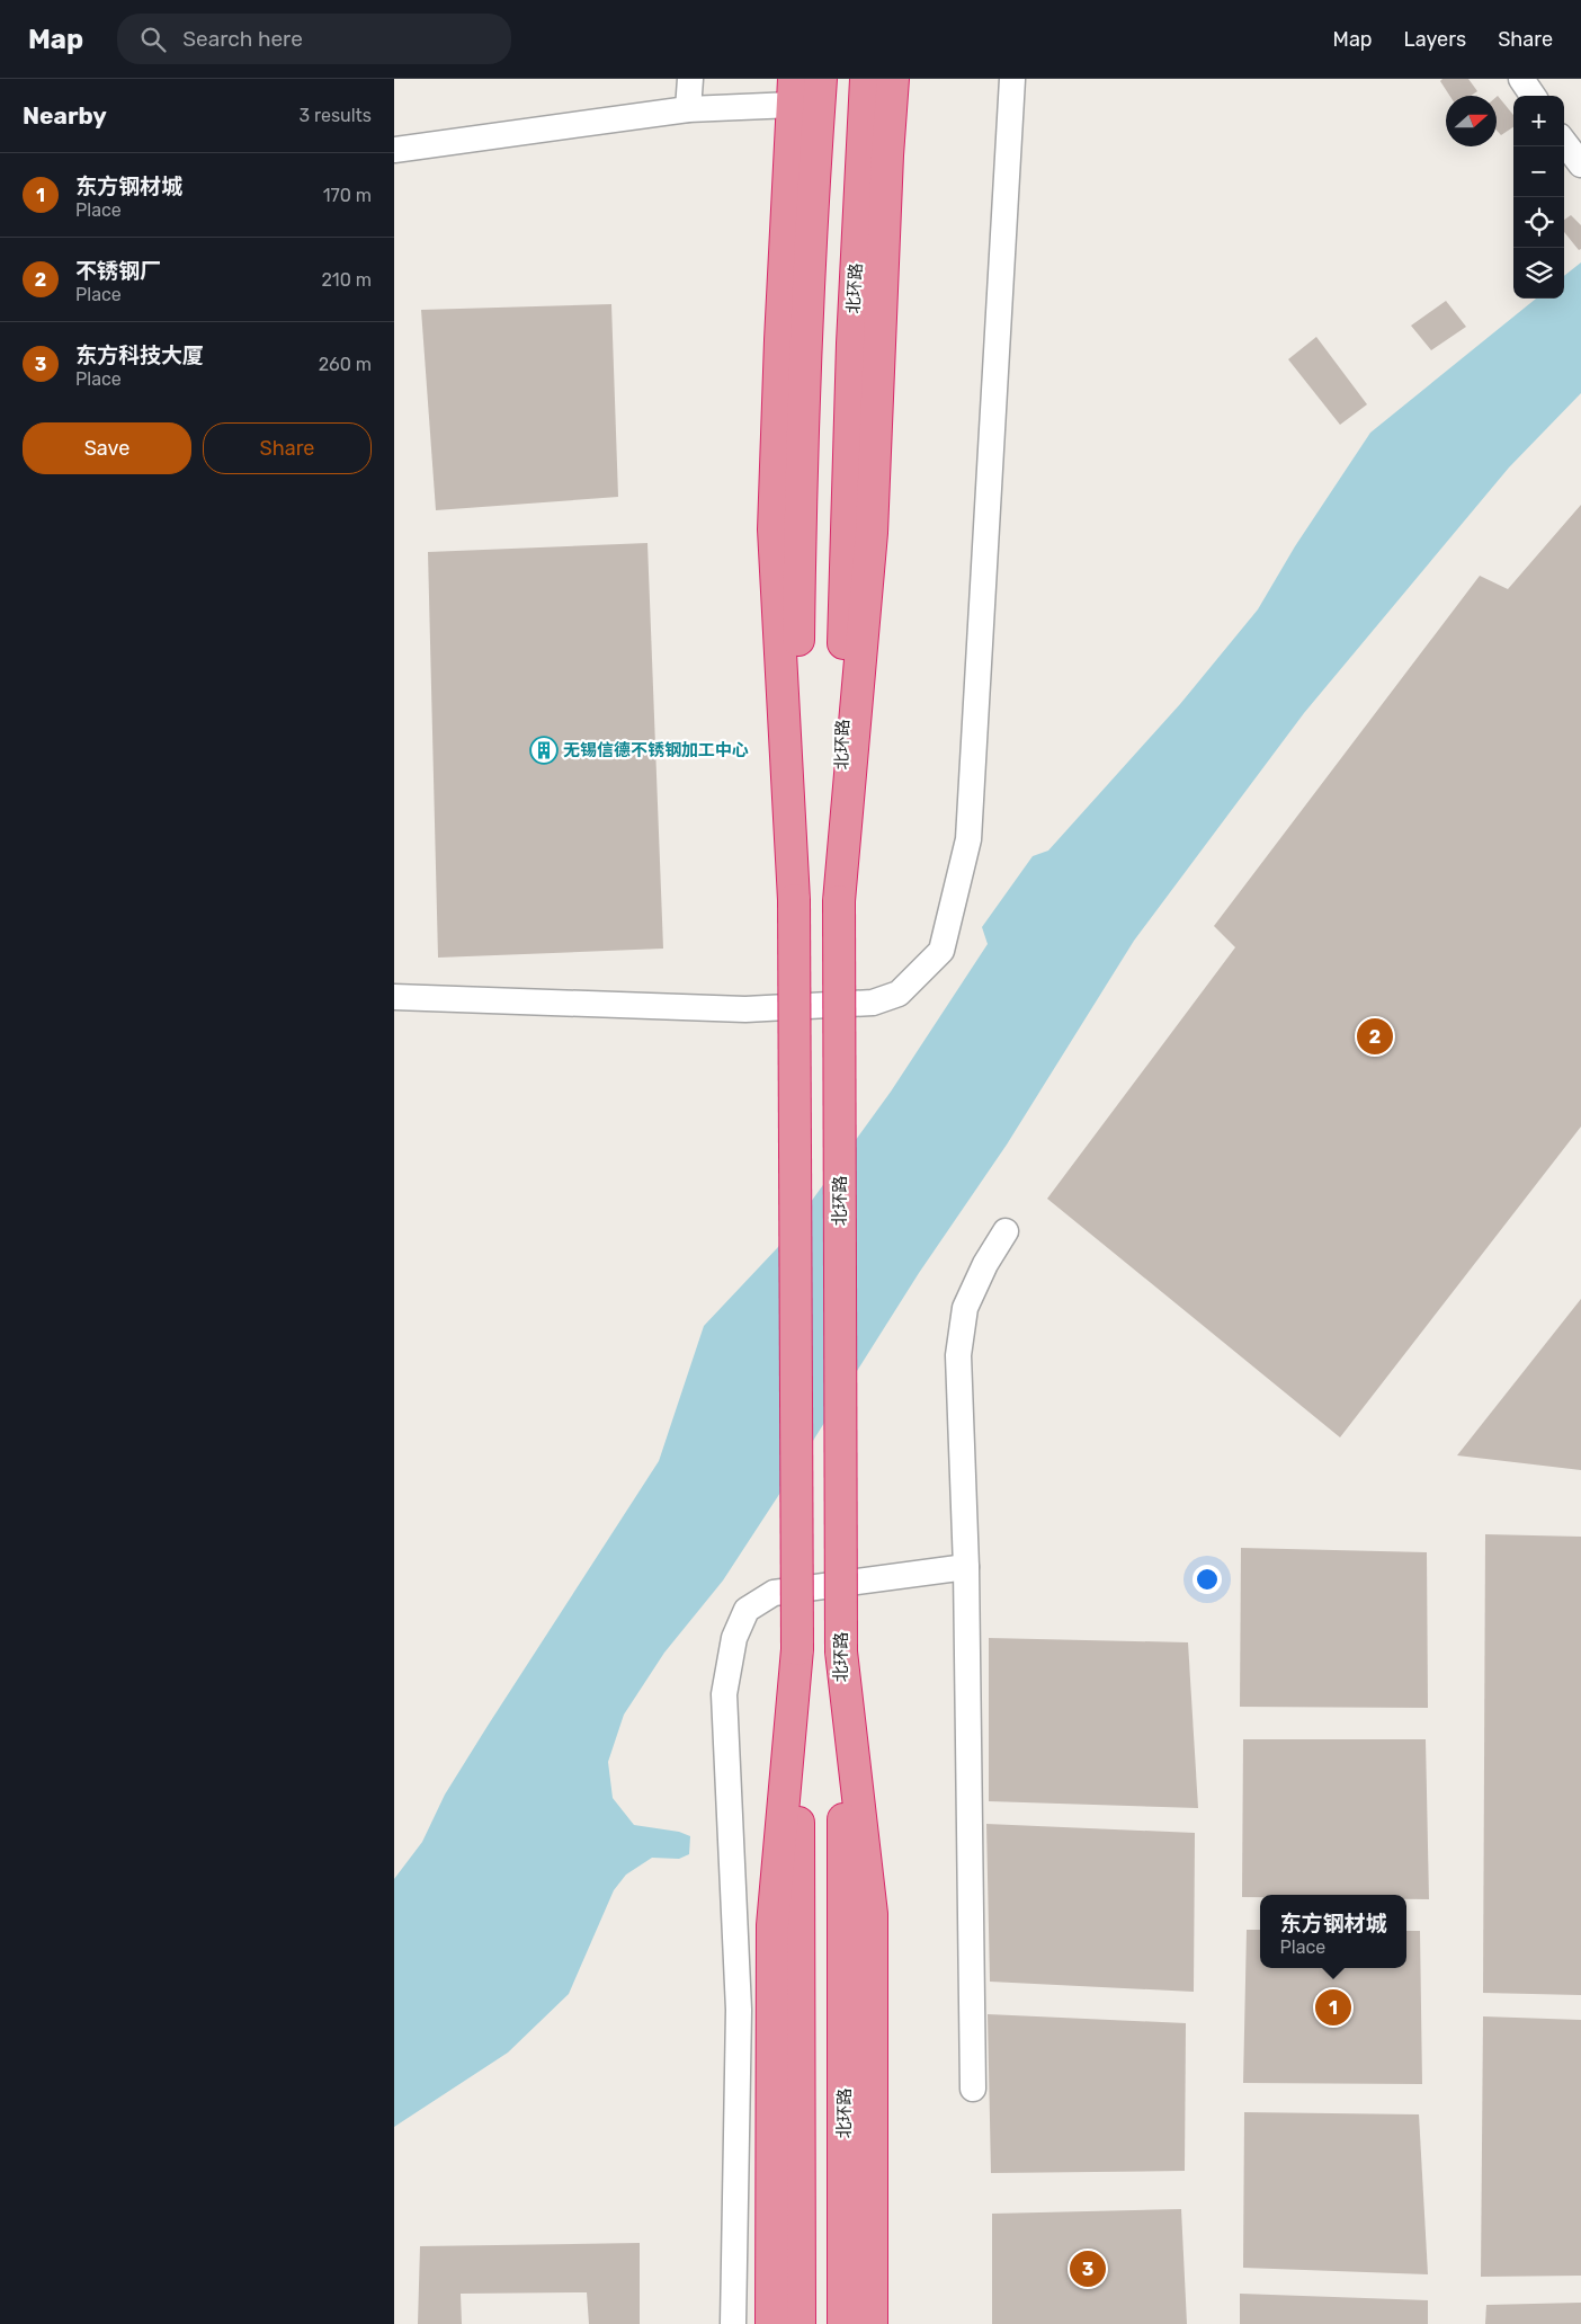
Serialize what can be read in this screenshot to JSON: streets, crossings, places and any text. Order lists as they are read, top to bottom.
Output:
{
  "streets": {
    "highway": ["北环路"]
  },
  "places": {
    "building": ["无锡信德不锈钢加工中心"]
  },
  "north": "right",
  "page": {
    "header": "Map",
    "search": "Search here",
    "nav": ["Map", "Layers", "Share"],
    "heading": ["Nearby", "3 results"],
    "map_buttons": ["+", "−"],
    "list": [
      {
        "mark": "1",
        "name": "东方钢材城",
        "note": "Place",
        "value": "170 m"
      },
      {
        "mark": "2",
        "name": "不锈钢厂",
        "note": "Place",
        "value": "210 m"
      },
      {
        "mark": "3",
        "name": "东方科技大厦",
        "note": "Place",
        "value": "260 m"
      }
    ],
    "buttons": ["Save", "Share"],
    "pins": ["2", "1", "3"],
    "popup": ["东方钢材城", "Place"]
  }
}
